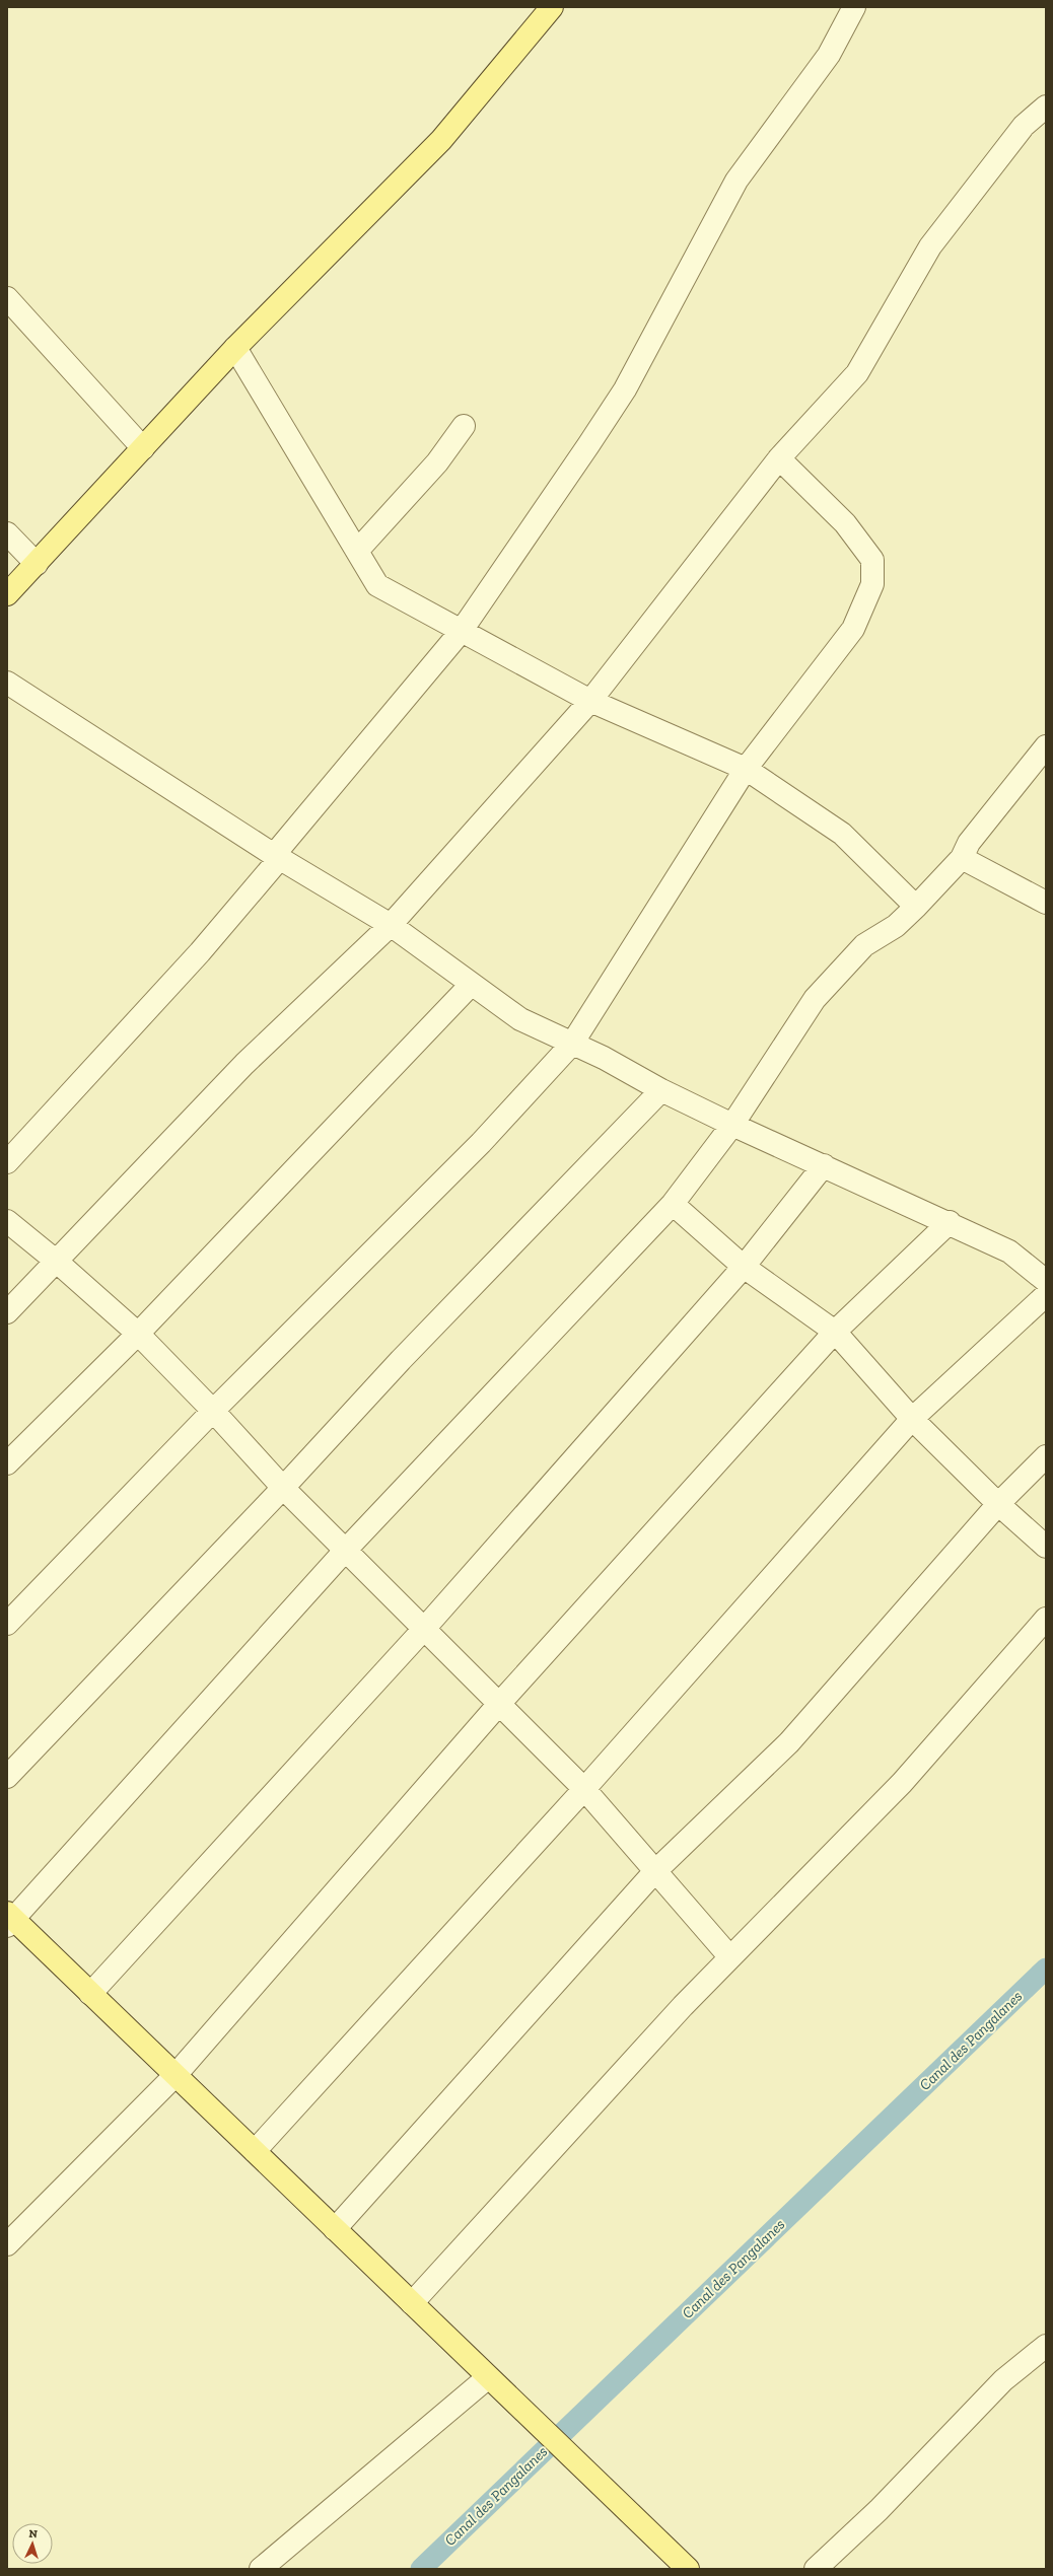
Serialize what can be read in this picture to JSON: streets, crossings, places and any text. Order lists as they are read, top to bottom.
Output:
{
  "water": ["Canal des Pangalanes"],
  "north": "top"
}
